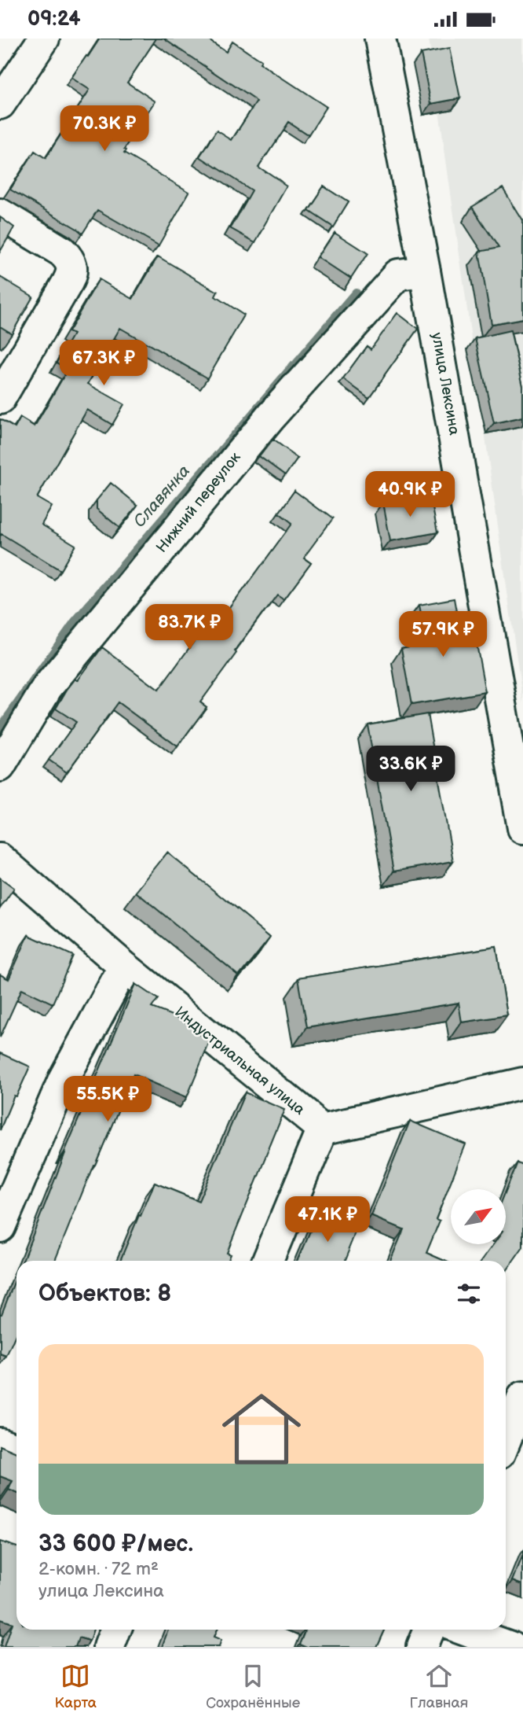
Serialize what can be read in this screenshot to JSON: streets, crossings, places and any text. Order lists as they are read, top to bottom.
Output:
{
  "streets": {
    "street": ["улица Лексина", "Нижний переулок", "Индустриальная улица"]
  },
  "crossings": [
    ["улица Лексина", "Нижний переулок"]
  ],
  "water": ["Славянка"],
  "north": "top right",
  "page": {
    "status": "09:24",
    "price": [
      "70.3K ₽",
      "67.3K ₽",
      "40.9K ₽",
      "83.7K ₽",
      "57.9K ₽",
      "33.6K ₽",
      "55.5K ₽",
      "47.1K ₽"
    ],
    "heading": "Объектов: 8",
    "list": [
      {
        "name": "33 600 ₽/мес.",
        "note": "2-комн. · 72 m² · улица Лексина"
      }
    ],
    "tabs": ["Карта", "Сохранённые", "Главная"]
  }
}
